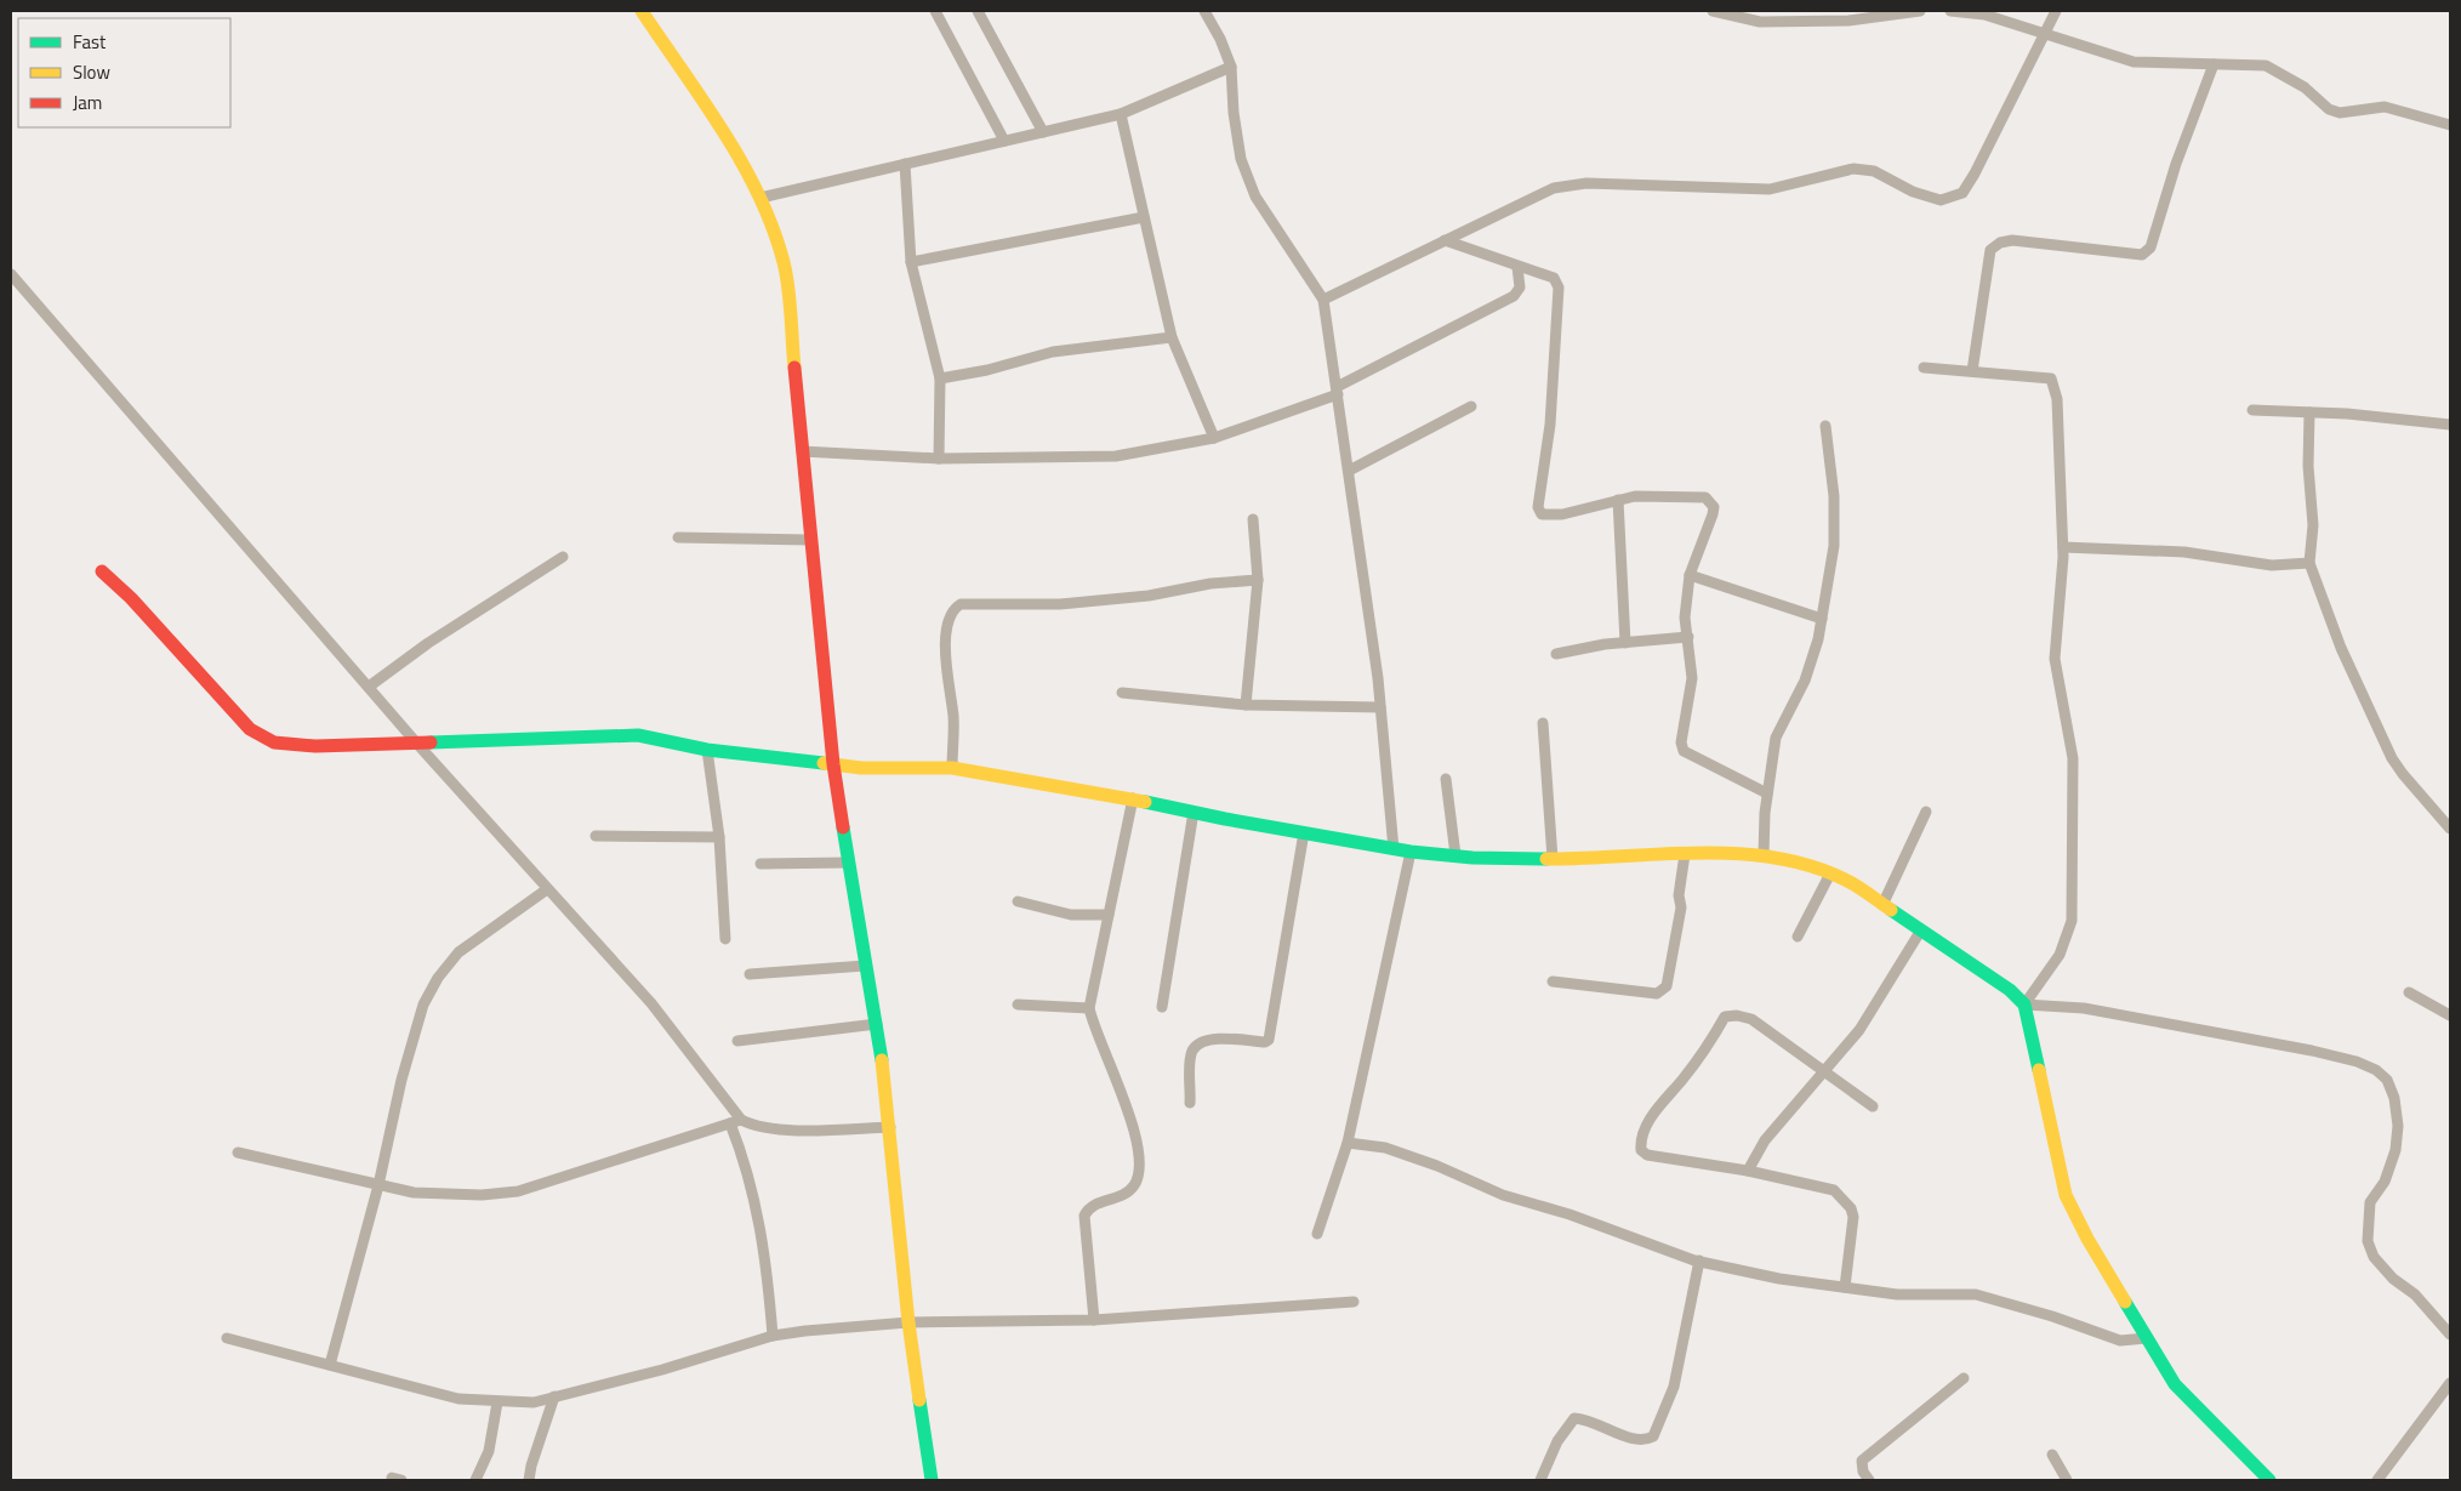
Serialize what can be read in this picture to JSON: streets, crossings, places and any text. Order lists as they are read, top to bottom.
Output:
{
  "legend": ["Fast", "Slow", "Jam"]
}
